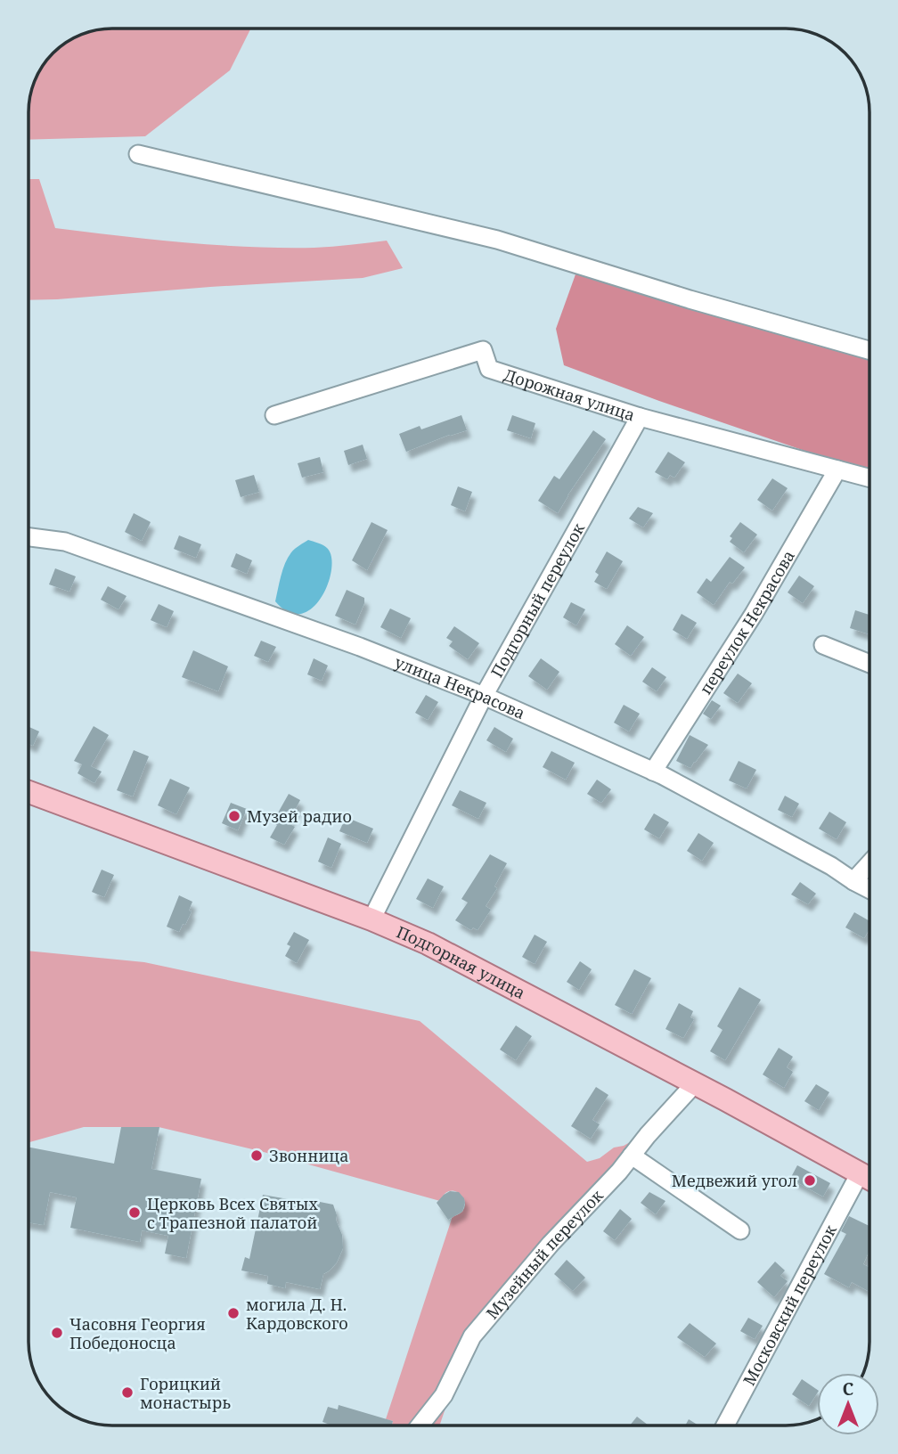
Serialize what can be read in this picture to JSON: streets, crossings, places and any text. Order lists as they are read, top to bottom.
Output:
{
  "streets": {
    "main road": ["Подгорная улица"],
    "street": [
      "Дорожная улица",
      "Подгорный переулок",
      "переулок Некрасова",
      "улица Некрасова",
      "Музейный переулок",
      "Московский переулок"
    ]
  },
  "crossings": [
    ["Дорожная улица", "Подгорный переулок"],
    ["Дорожная улица", "переулок Некрасова"],
    ["Подгорный переулок", "улица Некрасова"],
    ["Подгорный переулок", "Подгорная улица"],
    ["переулок Некрасова", "улица Некрасова"],
    ["Подгорная улица", "Музейный переулок"],
    ["Подгорная улица", "Московский переулок"]
  ],
  "places": [
    "Музей радио",
    "Звонница",
    "Медвежий угол",
    "Церковь Всех Святых с Трапезной палатой",
    "могила Д. Н. Кардовского",
    "Часовня Георгия Победоносца",
    "Горицкий монастырь"
  ],
  "north": "top"
}
